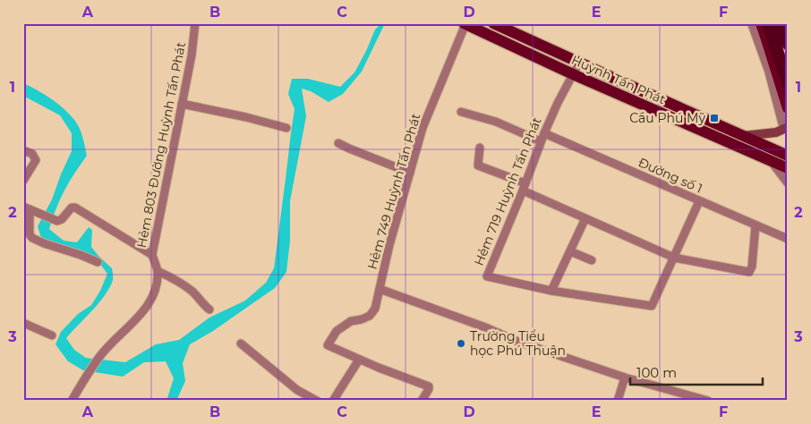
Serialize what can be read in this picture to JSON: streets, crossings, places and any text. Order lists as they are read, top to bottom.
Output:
{
  "streets": {
    "main road": ["Huỳnh Tấn Phát"],
    "street": [
      "Hẻm 803 Đường Huỳnh Tấn Phát",
      "Đường số 1",
      "Hẻm 749 Huỳnh Tấn Phát",
      "Hẻm 719 Huỳnh Tấn Phát"
    ]
  },
  "crossings": [
    ["Huỳnh Tấn Phát", "Hẻm 749 Huỳnh Tấn Phát"],
    ["Huỳnh Tấn Phát", "Hẻm 719 Huỳnh Tấn Phát"],
    ["Đường số 1", "Hẻm 719 Huỳnh Tấn Phát"]
  ],
  "places": {
    "transit": ["Cầu Phú Mỹ"],
    "other": ["Trường Tiểu học Phú Thuận"]
  },
  "scale_bar": "100 m",
  "grid": {
    "columns": [
      "A",
      "B",
      "C",
      "D",
      "E",
      "F"
    ],
    "rows": ["1", "2", "3"]
  }
}
